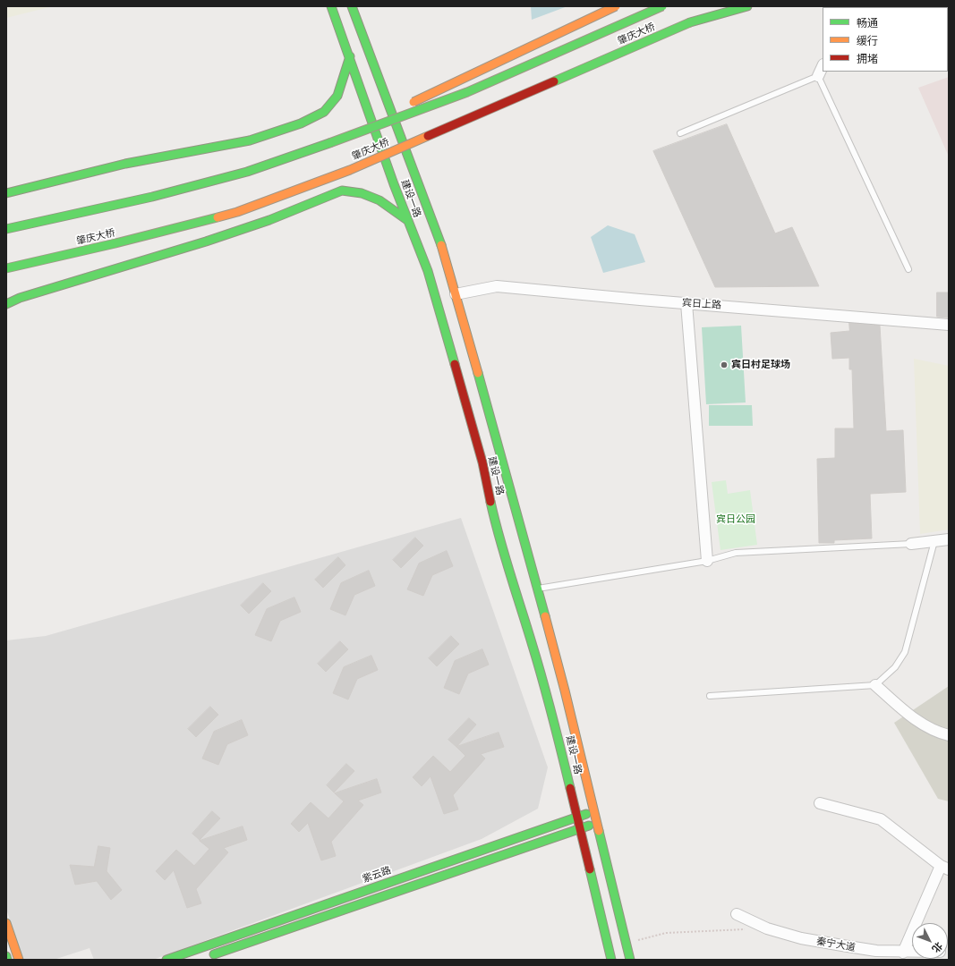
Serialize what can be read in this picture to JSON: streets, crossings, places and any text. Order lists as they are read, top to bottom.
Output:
{
  "streets": {
    "main road": ["肇庆大桥", "建设一路", "紫云路"],
    "street": ["宾日上路", "秦宁大道"]
  },
  "crossings": [
    ["建设一路", "宾日上路"],
    ["建设一路", "紫云路"]
  ],
  "parks": ["宾日公园"],
  "places": ["宾日村足球场"],
  "legend": ["畅通", "缓行", "拥堵"],
  "north": "bottom right"
}
